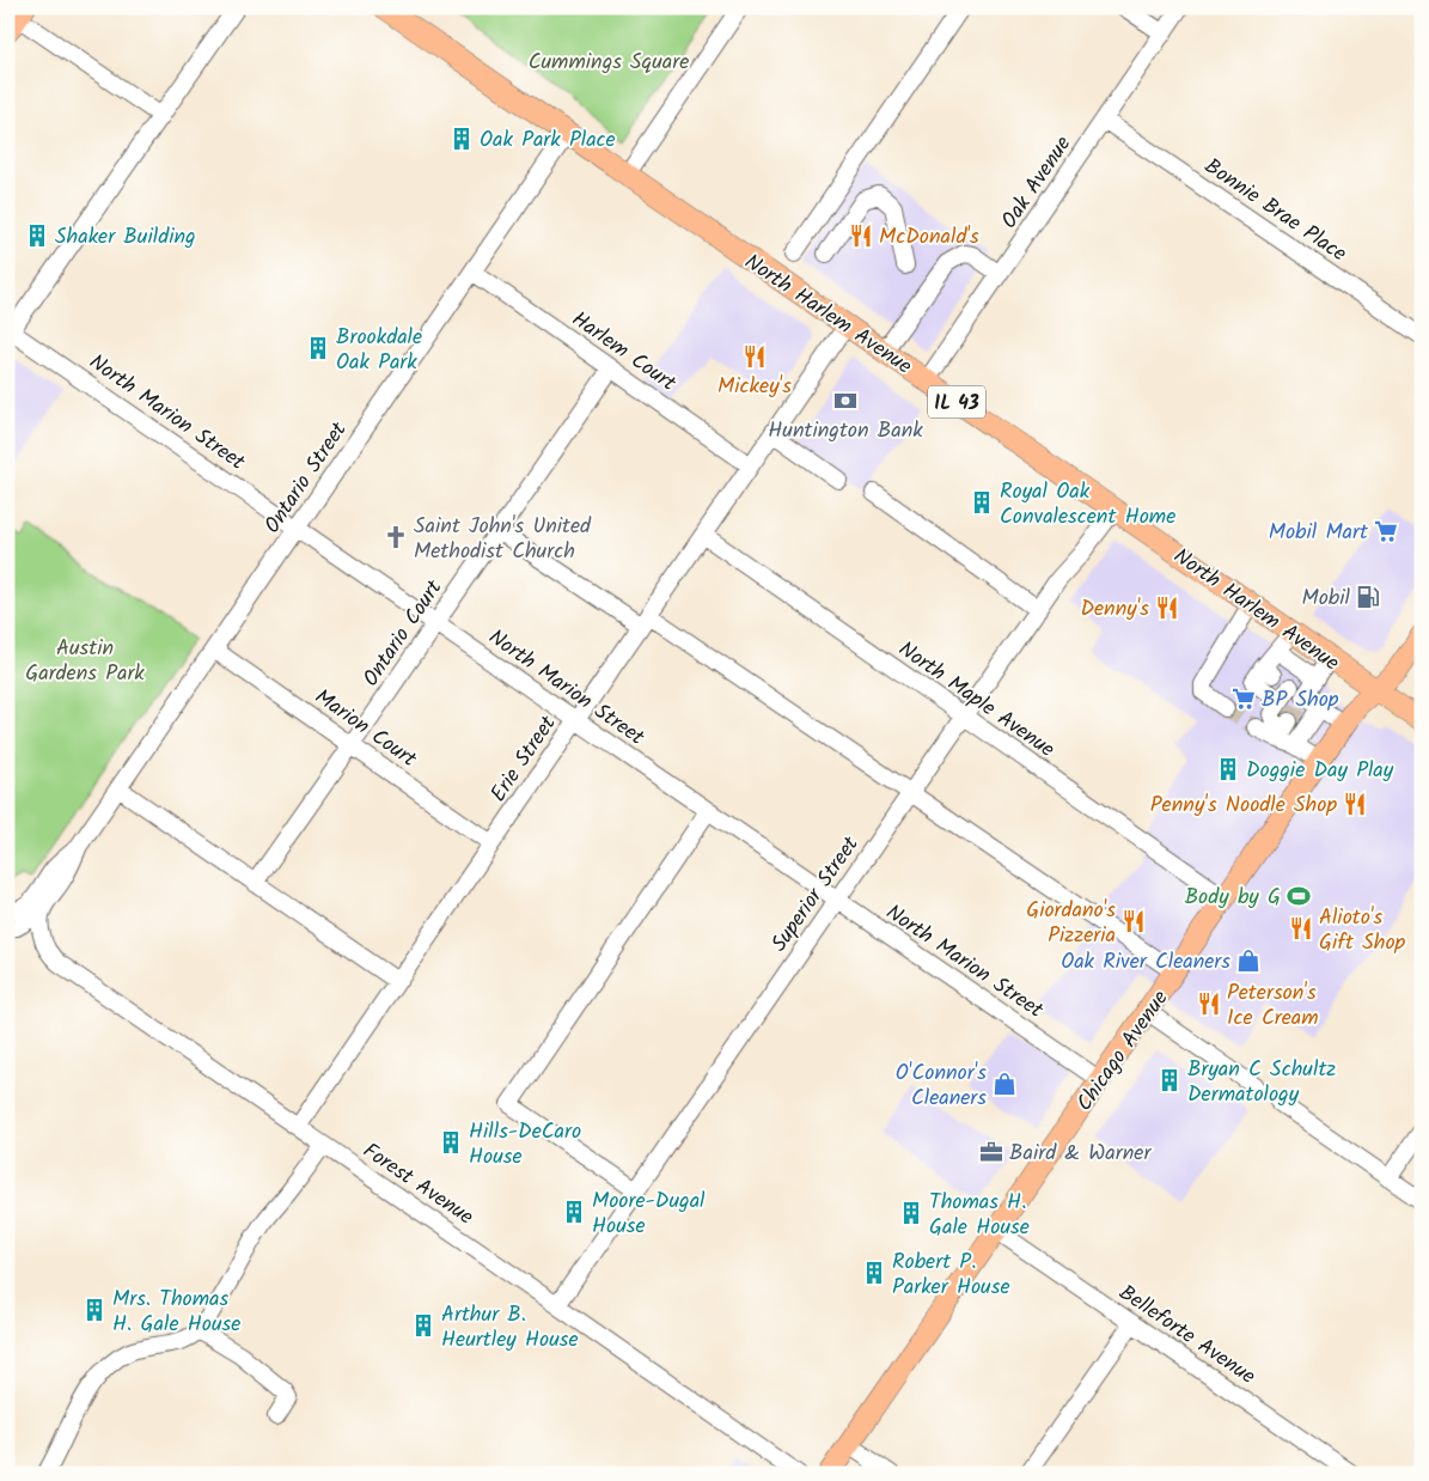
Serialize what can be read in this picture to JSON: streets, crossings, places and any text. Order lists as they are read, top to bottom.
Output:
{
  "streets": {
    "main road": ["North Harlem Avenue", "IL 43", "Chicago Avenue"],
    "street": [
      "Oak Avenue",
      "Bonnie Brae Place",
      "Harlem Court",
      "North Marion Street",
      "Ontario Street",
      "Ontario Court",
      "North Maple Avenue",
      "Marion Court",
      "Erie Street",
      "Superior Street",
      "Forest Avenue",
      "Belleforte Avenue"
    ]
  },
  "crossings": [
    ["Oak Avenue", "Bonnie Brae Place"],
    ["Oak Avenue", "North Harlem Avenue"],
    ["North Harlem Avenue", "Ontario Street"],
    ["North Harlem Avenue", "Erie Street"],
    ["North Harlem Avenue", "Superior Street"],
    ["North Harlem Avenue", "Chicago Avenue"],
    ["Harlem Court", "Ontario Street"],
    ["Harlem Court", "Ontario Court"],
    ["Harlem Court", "Erie Street"],
    ["North Marion Street", "Ontario Street"],
    ["North Marion Street", "Ontario Court"],
    ["North Marion Street", "Erie Street"],
    ["North Marion Street", "Superior Street"],
    ["North Marion Street", "Chicago Avenue"],
    ["Ontario Street", "Marion Court"],
    ["Ontario Street", "Forest Avenue"],
    ["Ontario Court", "Marion Court"],
    ["North Maple Avenue", "Erie Street"],
    ["North Maple Avenue", "Superior Street"],
    ["North Maple Avenue", "Chicago Avenue"],
    ["Marion Court", "Erie Street"],
    ["Erie Street", "Forest Avenue"],
    ["Superior Street", "Forest Avenue"],
    ["Chicago Avenue", "Belleforte Avenue"]
  ],
  "parks": ["Cummings Square", "Austin Gardens Park"],
  "places": {
    "building": [
      "Oak Park Place",
      "Shaker Building",
      "Brookdale Oak Park",
      "Royal Oak Convalescent Home",
      "Doggie Day Play",
      "Bryan C Schultz Dermatology",
      "Hills-DeCaro House",
      "Moore-Dugal House",
      "Thomas H. Gale House",
      "Robert P. Parker House",
      "Mrs. Thomas H. Gale House",
      "Arthur B. Heurtley House"
    ],
    "restaurant": [
      "McDonald's",
      "Mickey's",
      "Denny's",
      "Penny's Noodle Shop",
      "Giordano's Pizzeria",
      "Alioto's Gift Shop",
      "Peterson's Ice Cream"
    ],
    "bank": ["Huntington Bank"],
    "supermarket": ["Mobil Mart", "BP Shop"],
    "church": ["Saint John's United Methodist Church"],
    "fuel station": ["Mobil"],
    "sports": ["Body by G"],
    "shop": ["Oak River Cleaners", "O'Connor's Cleaners"],
    "office": ["Baird & Warner"]
  }
}
